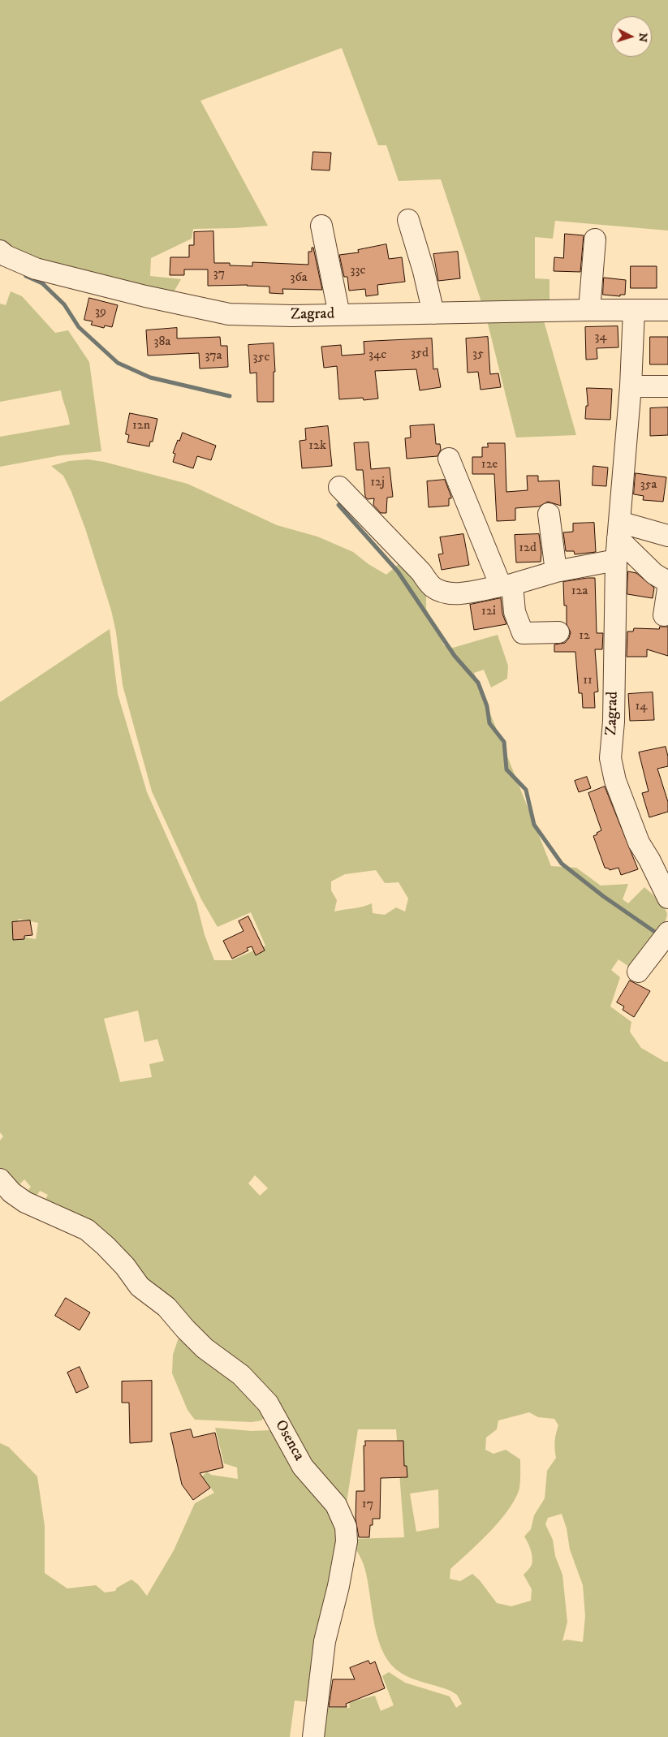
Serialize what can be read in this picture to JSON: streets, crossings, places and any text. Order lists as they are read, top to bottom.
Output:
{
  "streets": {
    "street": ["Zagrad", "Osenca"]
  },
  "house_numbers": [
    "33c",
    "37",
    "36a",
    "39",
    "34",
    "38a",
    "35d",
    "35",
    "34c",
    "37a",
    "35c",
    "12n",
    "12k",
    "12e",
    "12j",
    "35a",
    "12d",
    "12a",
    "12i",
    "12",
    "11",
    "14",
    "17"
  ],
  "north": "right"
}
